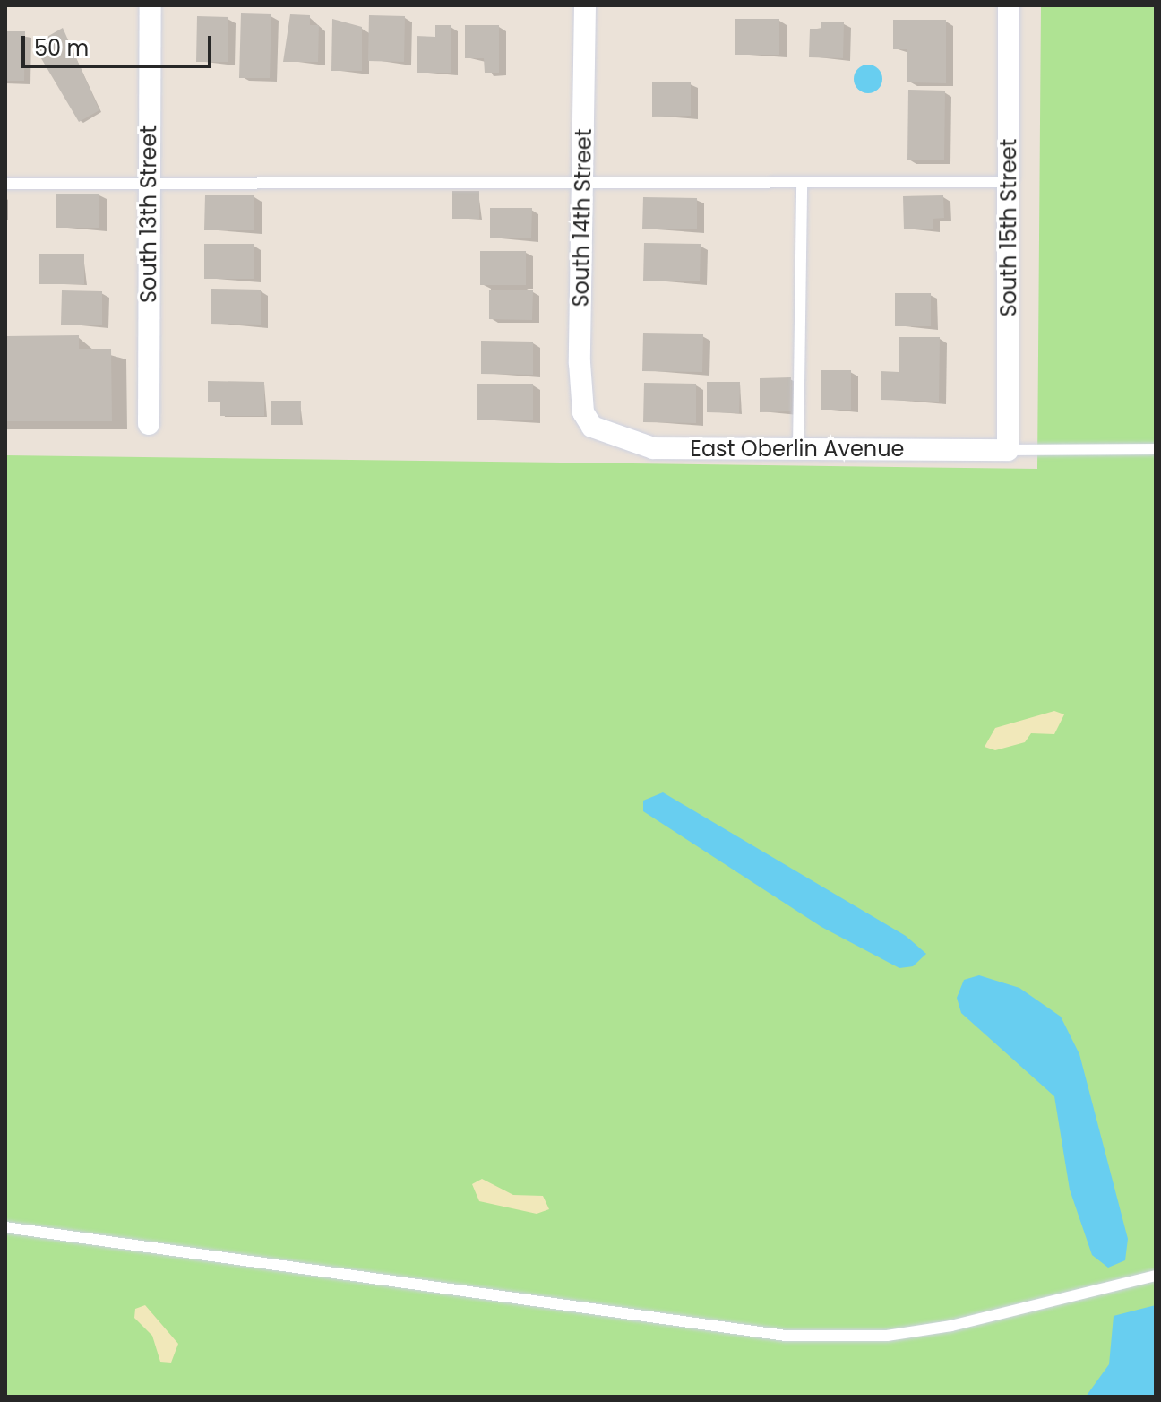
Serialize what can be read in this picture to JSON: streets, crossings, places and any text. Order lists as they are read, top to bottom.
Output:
{
  "streets": {
    "street": [
      "South 13th Street",
      "South 14th Street",
      "South 15th Street",
      "East Oberlin Avenue"
    ]
  },
  "crossings": [
    ["South 14th Street", "East Oberlin Avenue"],
    ["South 15th Street", "East Oberlin Avenue"]
  ],
  "scale_bar": "50 m"
}
